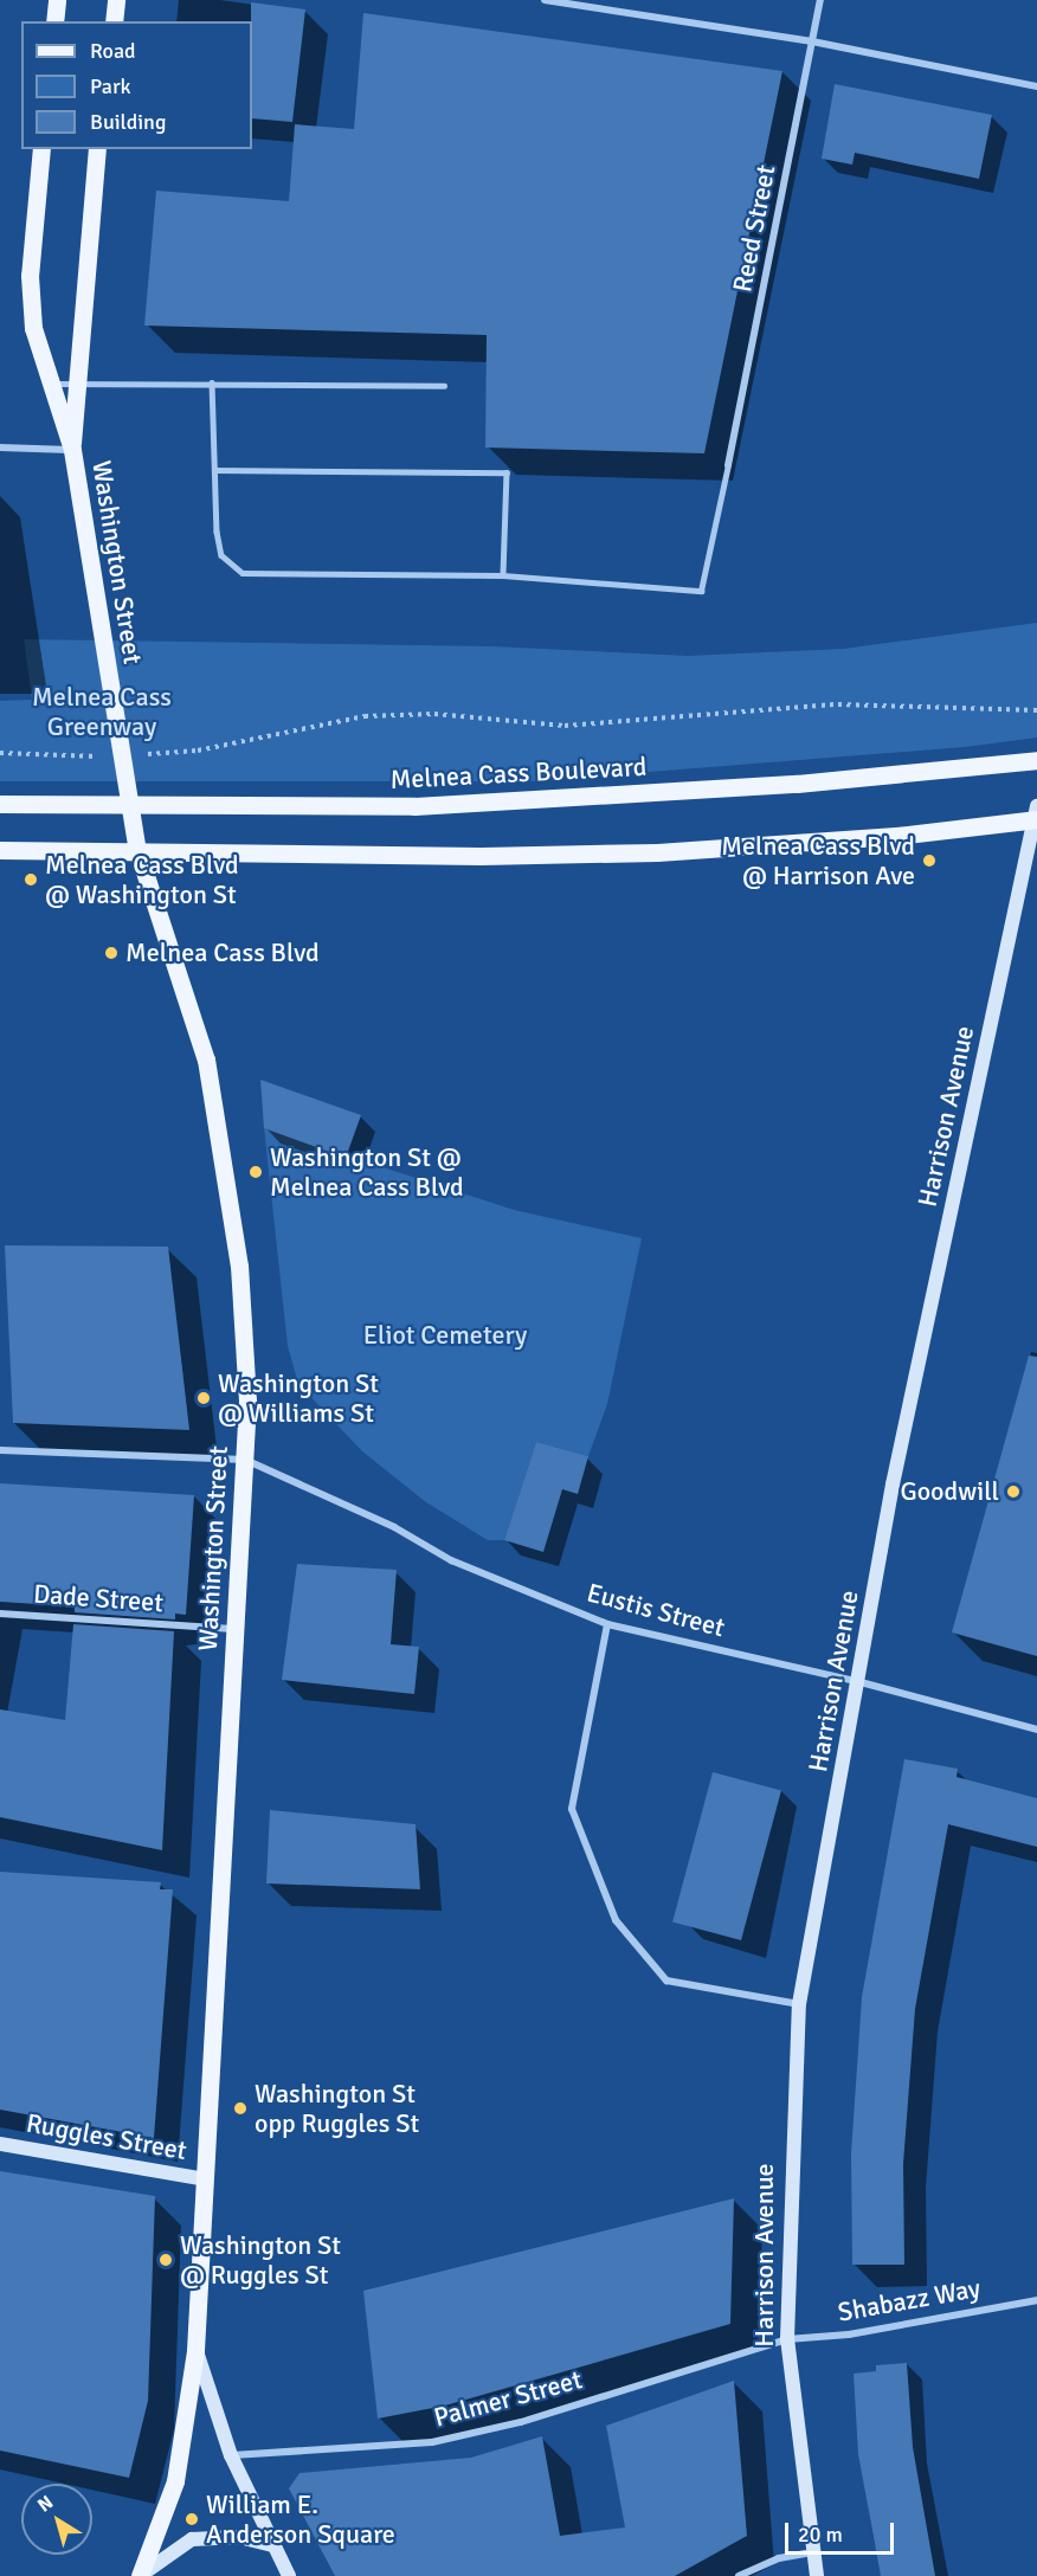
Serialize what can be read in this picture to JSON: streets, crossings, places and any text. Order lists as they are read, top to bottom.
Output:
{
  "streets": {
    "main road": [
      "Washington Street",
      "Melnea Cass Boulevard",
      "Harrison Avenue",
      "Ruggles Street"
    ],
    "street": [
      "Reed Street",
      "Dade Street",
      "Eustis Street",
      "Shabazz Way",
      "Palmer Street"
    ]
  },
  "crossings": [
    ["Washington Street", "Melnea Cass Boulevard"],
    ["Washington Street", "Dade Street"],
    ["Washington Street", "Eustis Street"],
    ["Washington Street", "Ruggles Street"],
    ["Harrison Avenue", "Eustis Street"],
    ["Harrison Avenue", "Shabazz Way"],
    ["Harrison Avenue", "Palmer Street"],
    ["Shabazz Way", "Palmer Street"]
  ],
  "parks": ["Melnea Cass Greenway", "Eliot Cemetery"],
  "places": [
    "Melnea Cass Blvd @ Harrison Ave",
    "Melnea Cass Blvd @ Washington St",
    "Melnea Cass Blvd",
    "Washington St @ Melnea Cass Blvd",
    "Washington St @ Williams St",
    "Goodwill",
    "Washington St opp Ruggles St",
    "Washington St @ Ruggles St",
    "William E. Anderson Square"
  ],
  "legend": ["Road", "Park", "Building"],
  "scale_bar": "20 m",
  "north": "top left"
}
